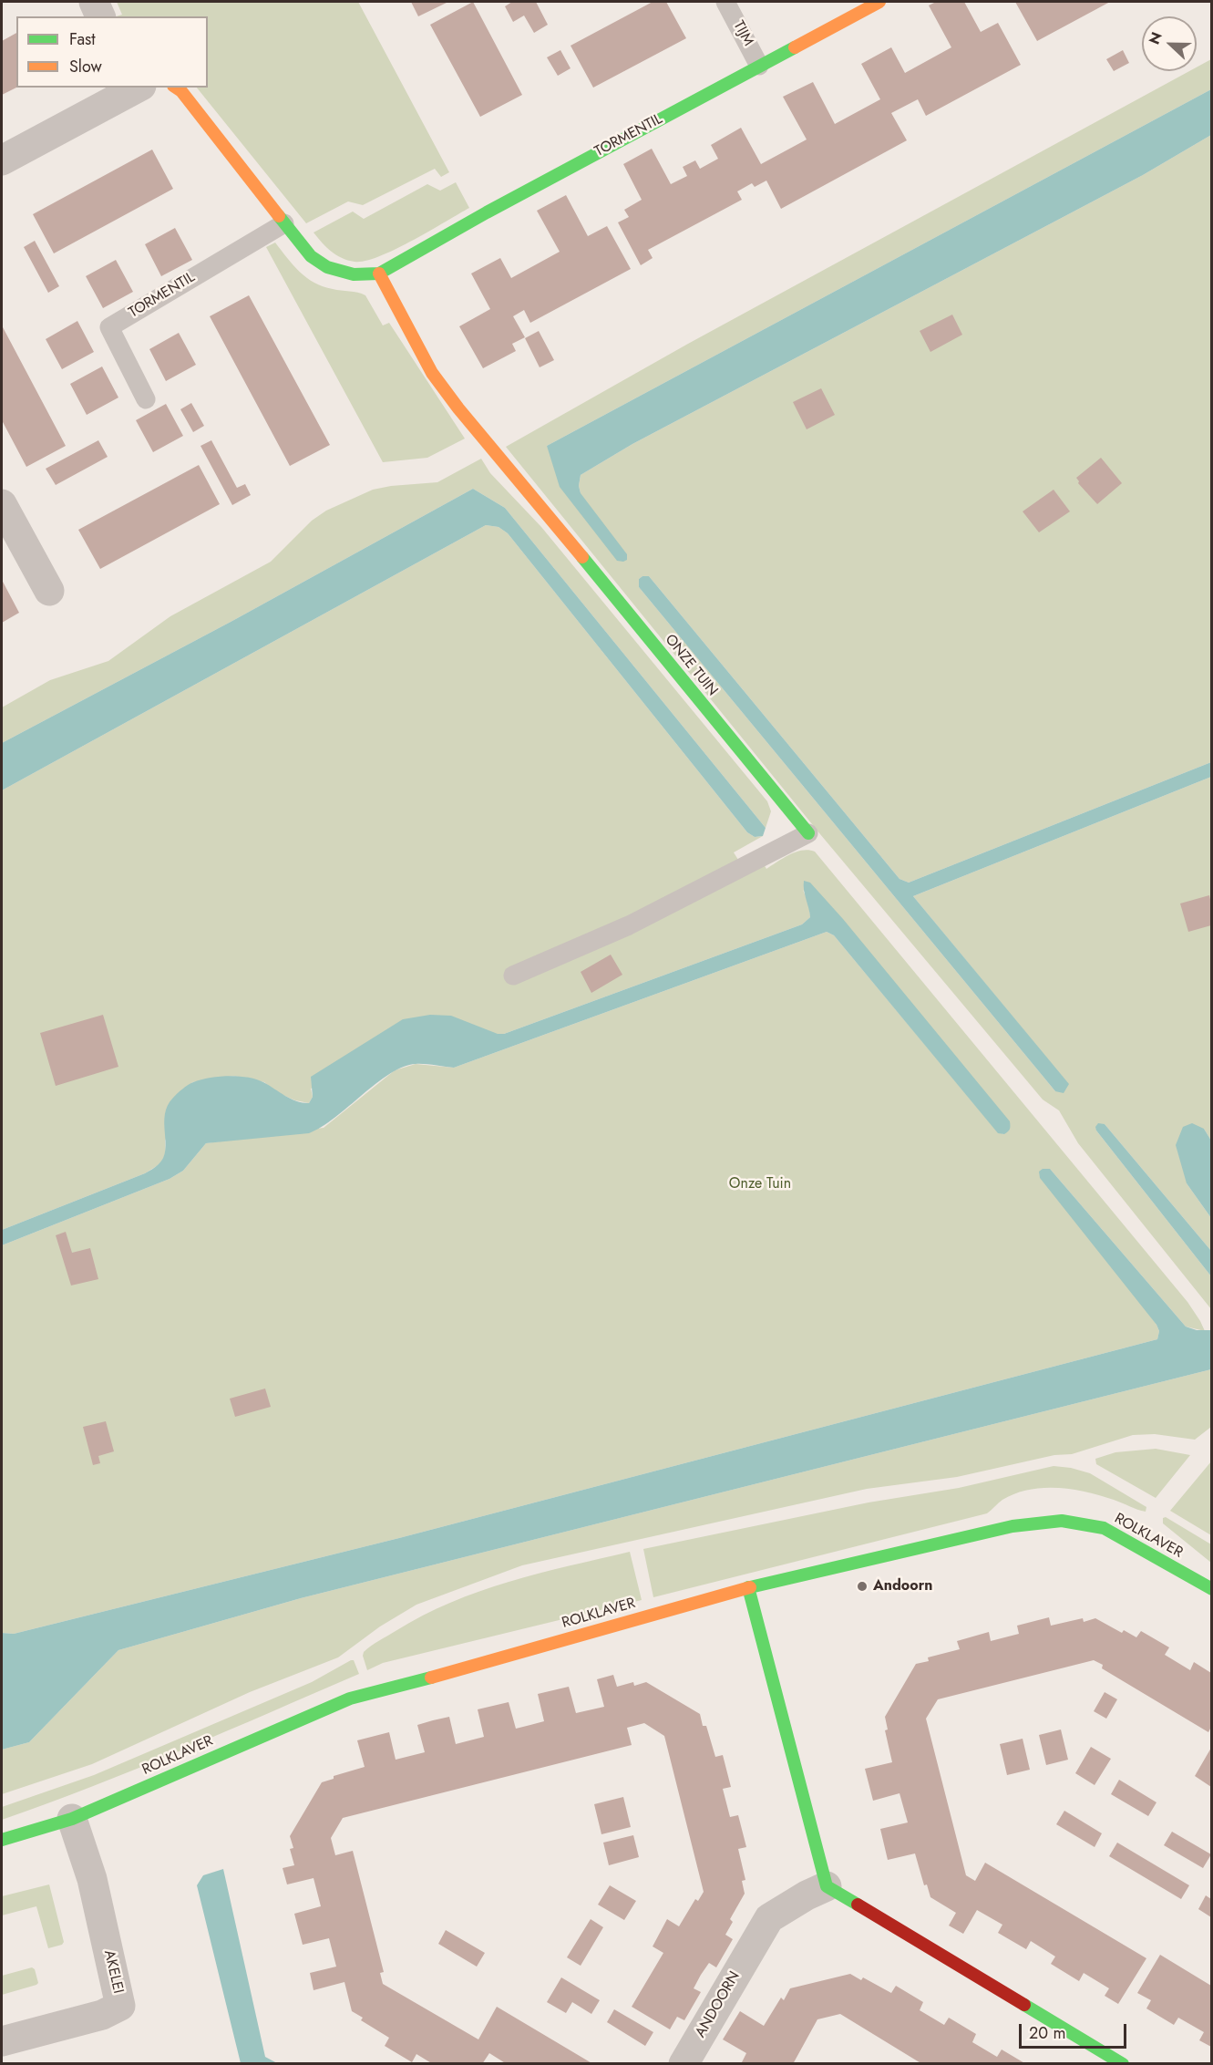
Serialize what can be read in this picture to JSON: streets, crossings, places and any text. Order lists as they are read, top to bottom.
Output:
{
  "streets": {
    "street": [
      "TORMENTIL",
      "ONZE TUIN",
      "ROLKLAVER",
      "AKELEI",
      "ANDOORN"
    ],
    "lane": ["TIJM"]
  },
  "crossings": [
    ["TIJM", "TORMENTIL"],
    ["TORMENTIL", "ONZE TUIN"],
    ["ROLKLAVER", "AKELEI"]
  ],
  "parks": ["Onze Tuin"],
  "places": ["Andoorn"],
  "legend": ["Fast", "Slow"],
  "scale_bar": "20 m",
  "north": "left"
}
